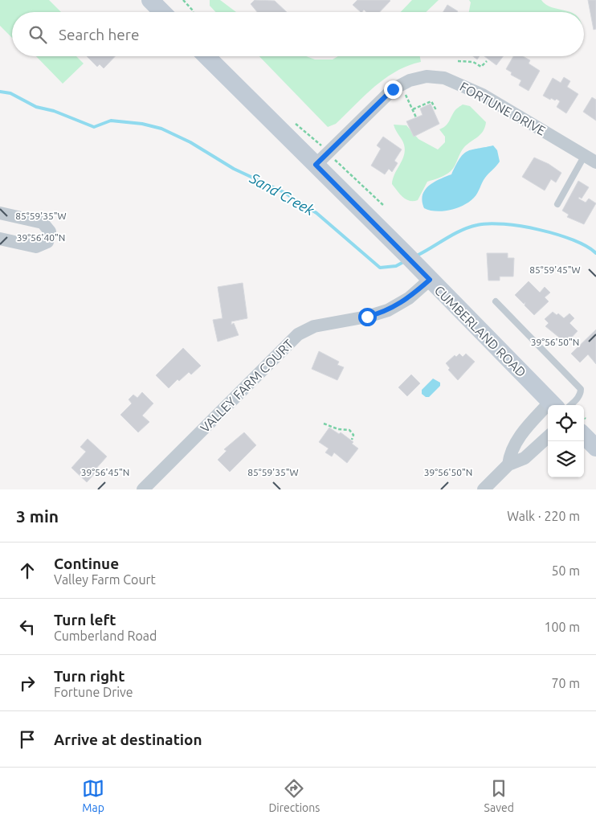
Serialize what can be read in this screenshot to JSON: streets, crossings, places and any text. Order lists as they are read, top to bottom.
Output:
{
  "streets": {
    "main road": ["CUMBERLAND ROAD"],
    "street": ["FORTUNE DRIVE", "VALLEY FARM COURT"]
  },
  "crossings": [
    ["FORTUNE DRIVE", "CUMBERLAND ROAD"],
    ["CUMBERLAND ROAD", "VALLEY FARM COURT"]
  ],
  "water": ["Sand Creek"],
  "page": {
    "search": "Search here",
    "heading": ["3 min", "Walk · 220 m"],
    "list": [
      ["Continue", "Valley Farm Court", "50 m"],
      ["Turn left", "Cumberland Road", "100 m"],
      ["Turn right", "Fortune Drive", "70 m"],
      "Arrive at destination"
    ],
    "nav": ["Map", "Directions", "Saved"]
  },
  "coordinates": [
    "85°59'35\"W",
    "39°56'40\"N",
    "85°59'45\"W",
    "39°56'50\"N",
    "39°56'45\"N"
  ]
}
